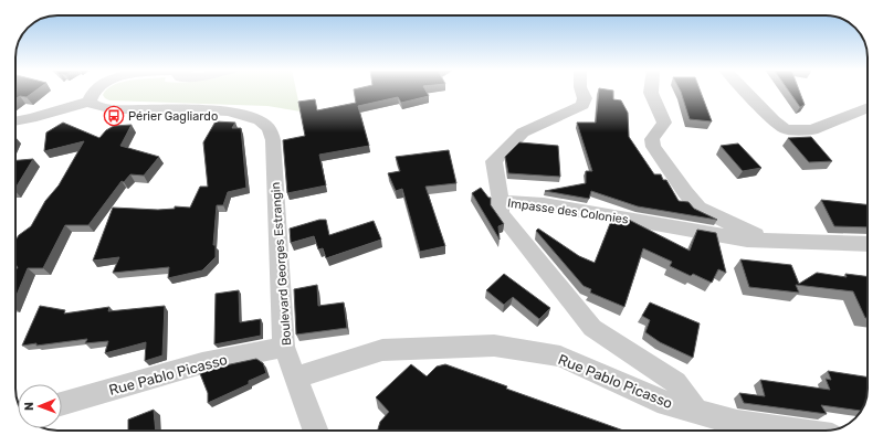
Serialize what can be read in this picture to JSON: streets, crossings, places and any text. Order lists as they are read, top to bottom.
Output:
{
  "streets": {
    "street": ["Impasse des Colonies", "Boulevard Georges Estrangin", "Rue Pablo Picasso"]
  },
  "crossings": [
    ["Impasse des Colonies", "Rue Pablo Picasso"],
    ["Boulevard Georges Estrangin", "Rue Pablo Picasso"]
  ],
  "places": {
    "bus stop": ["Périer Gagliardo"]
  },
  "north": "left"
}
